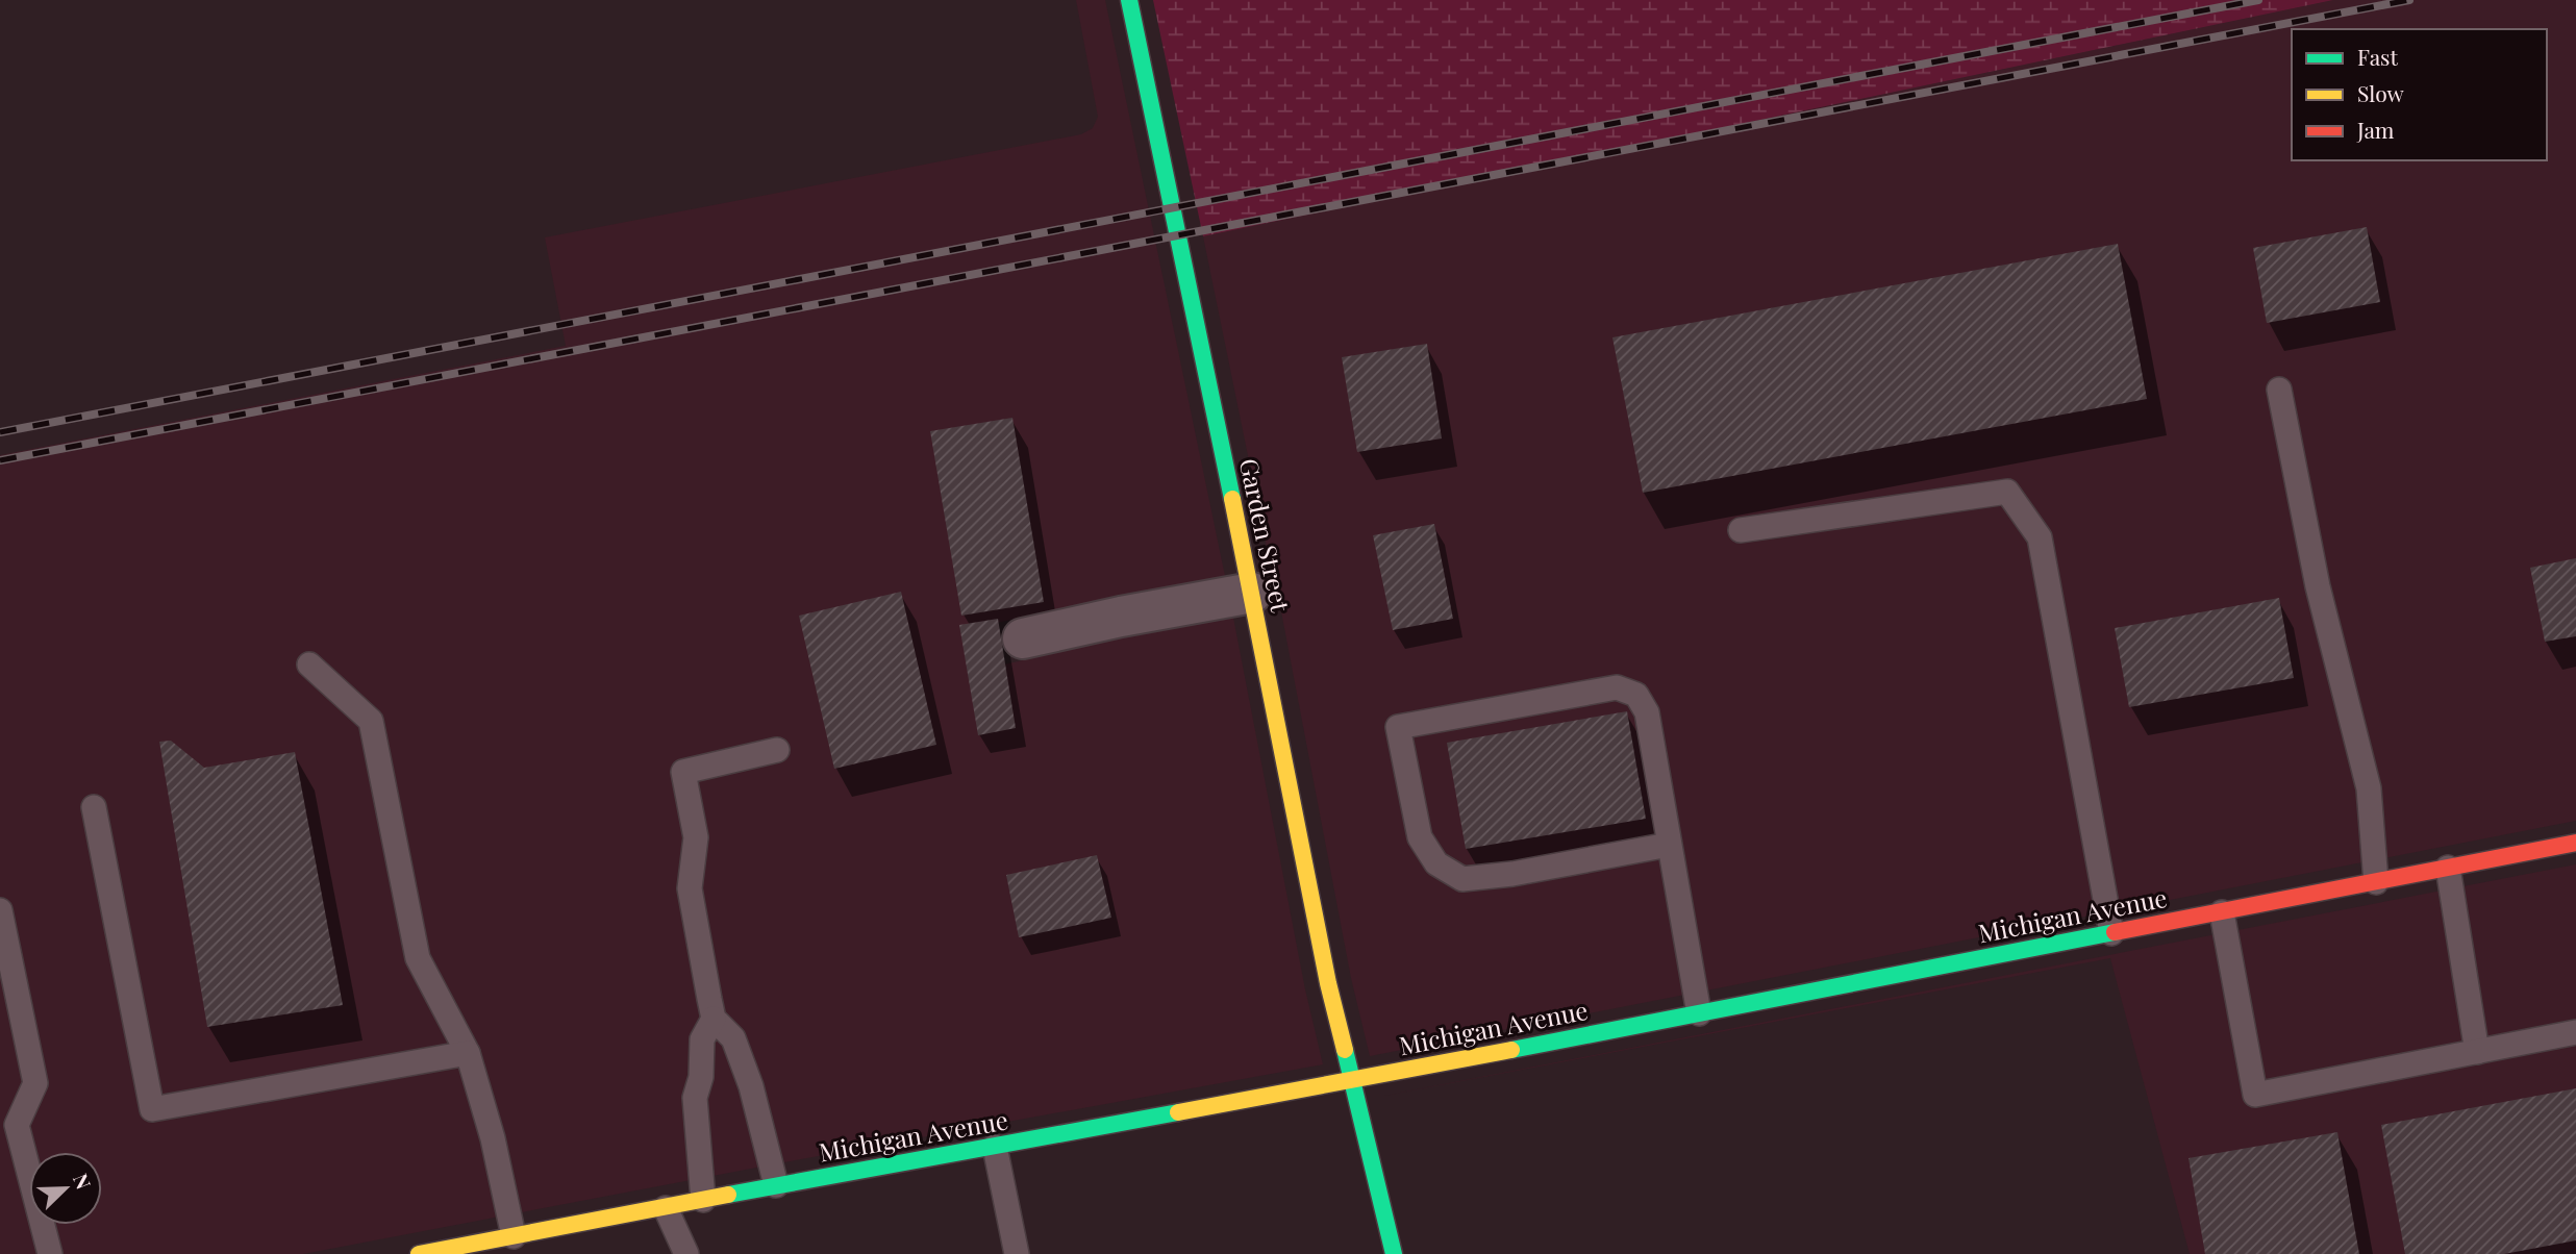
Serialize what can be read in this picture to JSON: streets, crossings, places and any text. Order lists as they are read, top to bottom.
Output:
{
  "streets": {
    "main road": ["Garden Street", "Michigan Avenue"]
  },
  "crossings": [
    ["Garden Street", "Michigan Avenue"]
  ],
  "legend": ["Fast", "Slow", "Jam"],
  "north": "top right"
}
